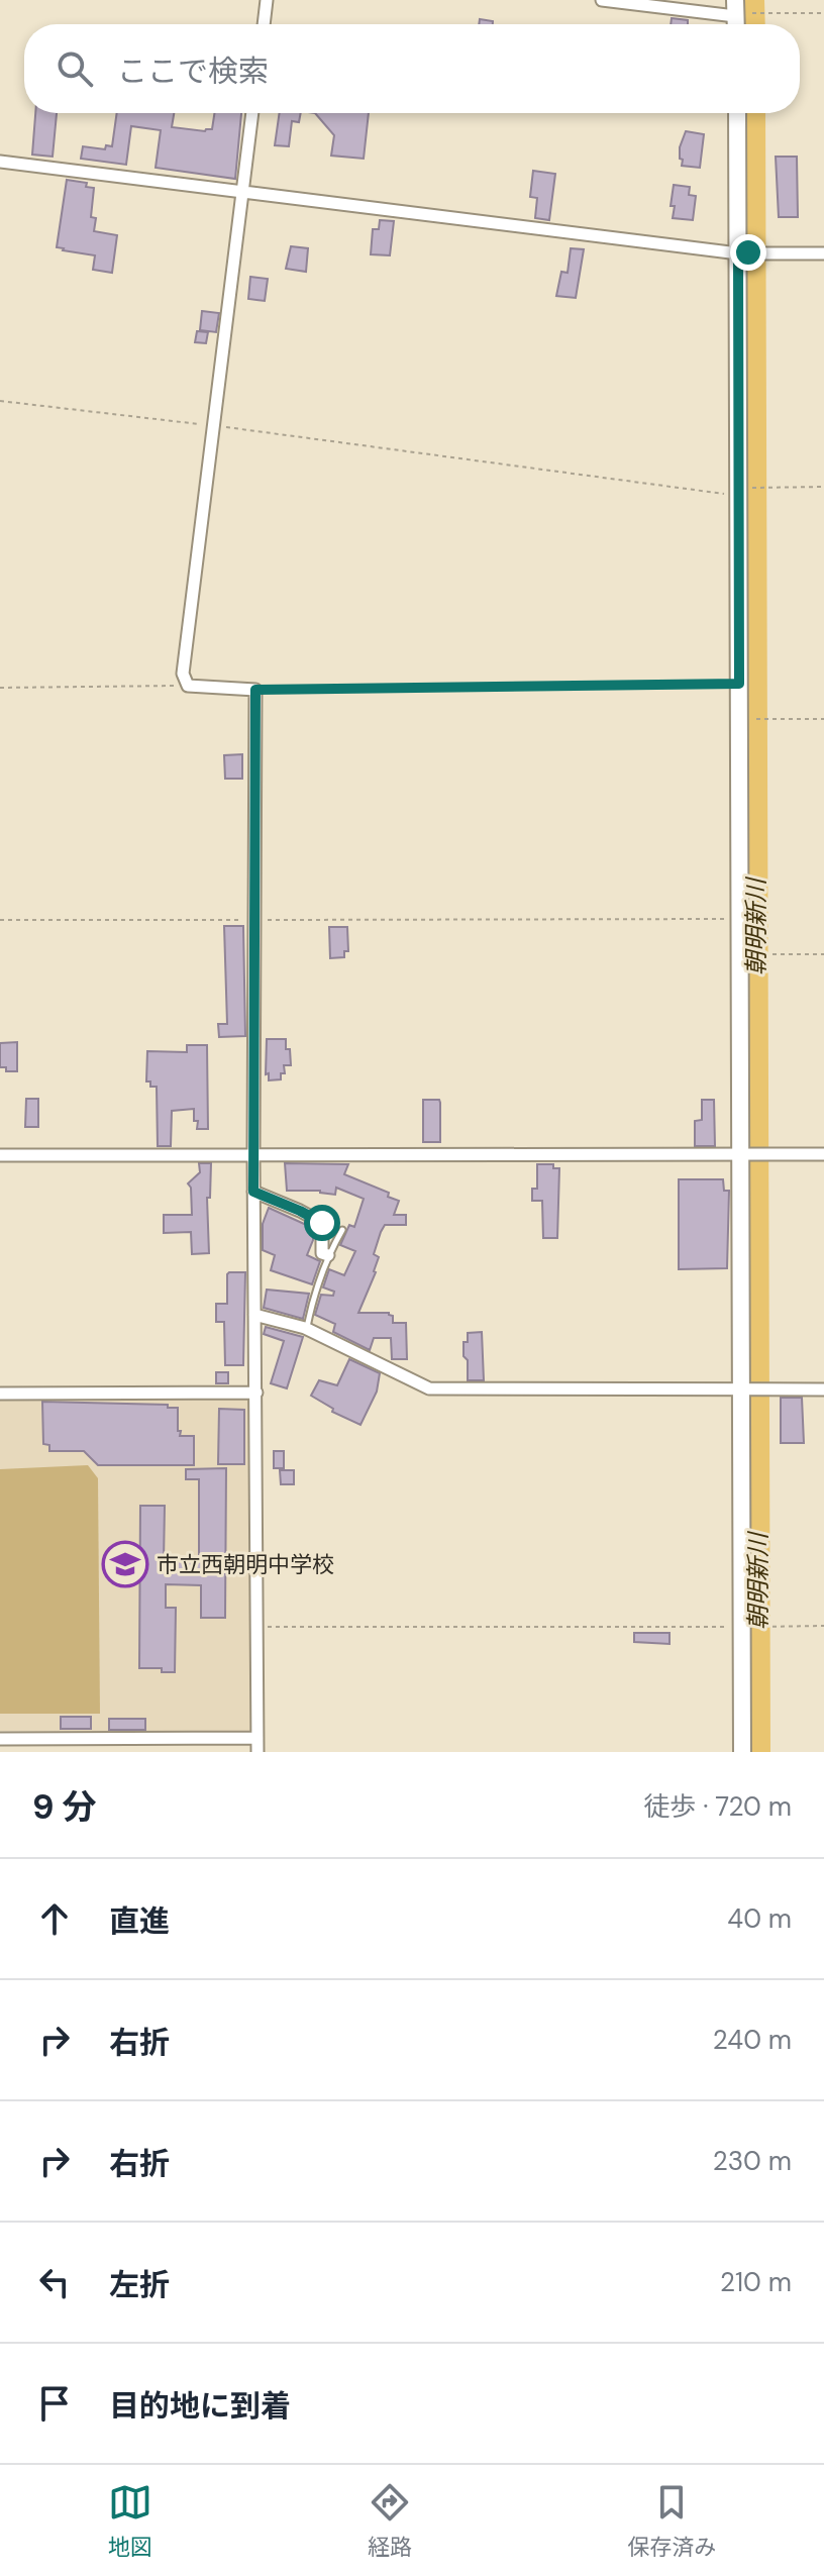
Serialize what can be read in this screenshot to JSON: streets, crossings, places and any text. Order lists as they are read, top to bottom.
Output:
{
  "water": ["朝明新川"],
  "places": {
    "school or university": ["市立西朝明中学校"]
  },
  "page": {
    "search": "ここで検索",
    "heading": ["9 分", "徒歩 · 720 m"],
    "list": [
      ["直進", "40 m"],
      ["右折", "240 m"],
      ["右折", "230 m"],
      ["左折", "210 m"],
      "目的地に到着"
    ],
    "nav": ["地図", "経路", "保存済み"]
  }
}
